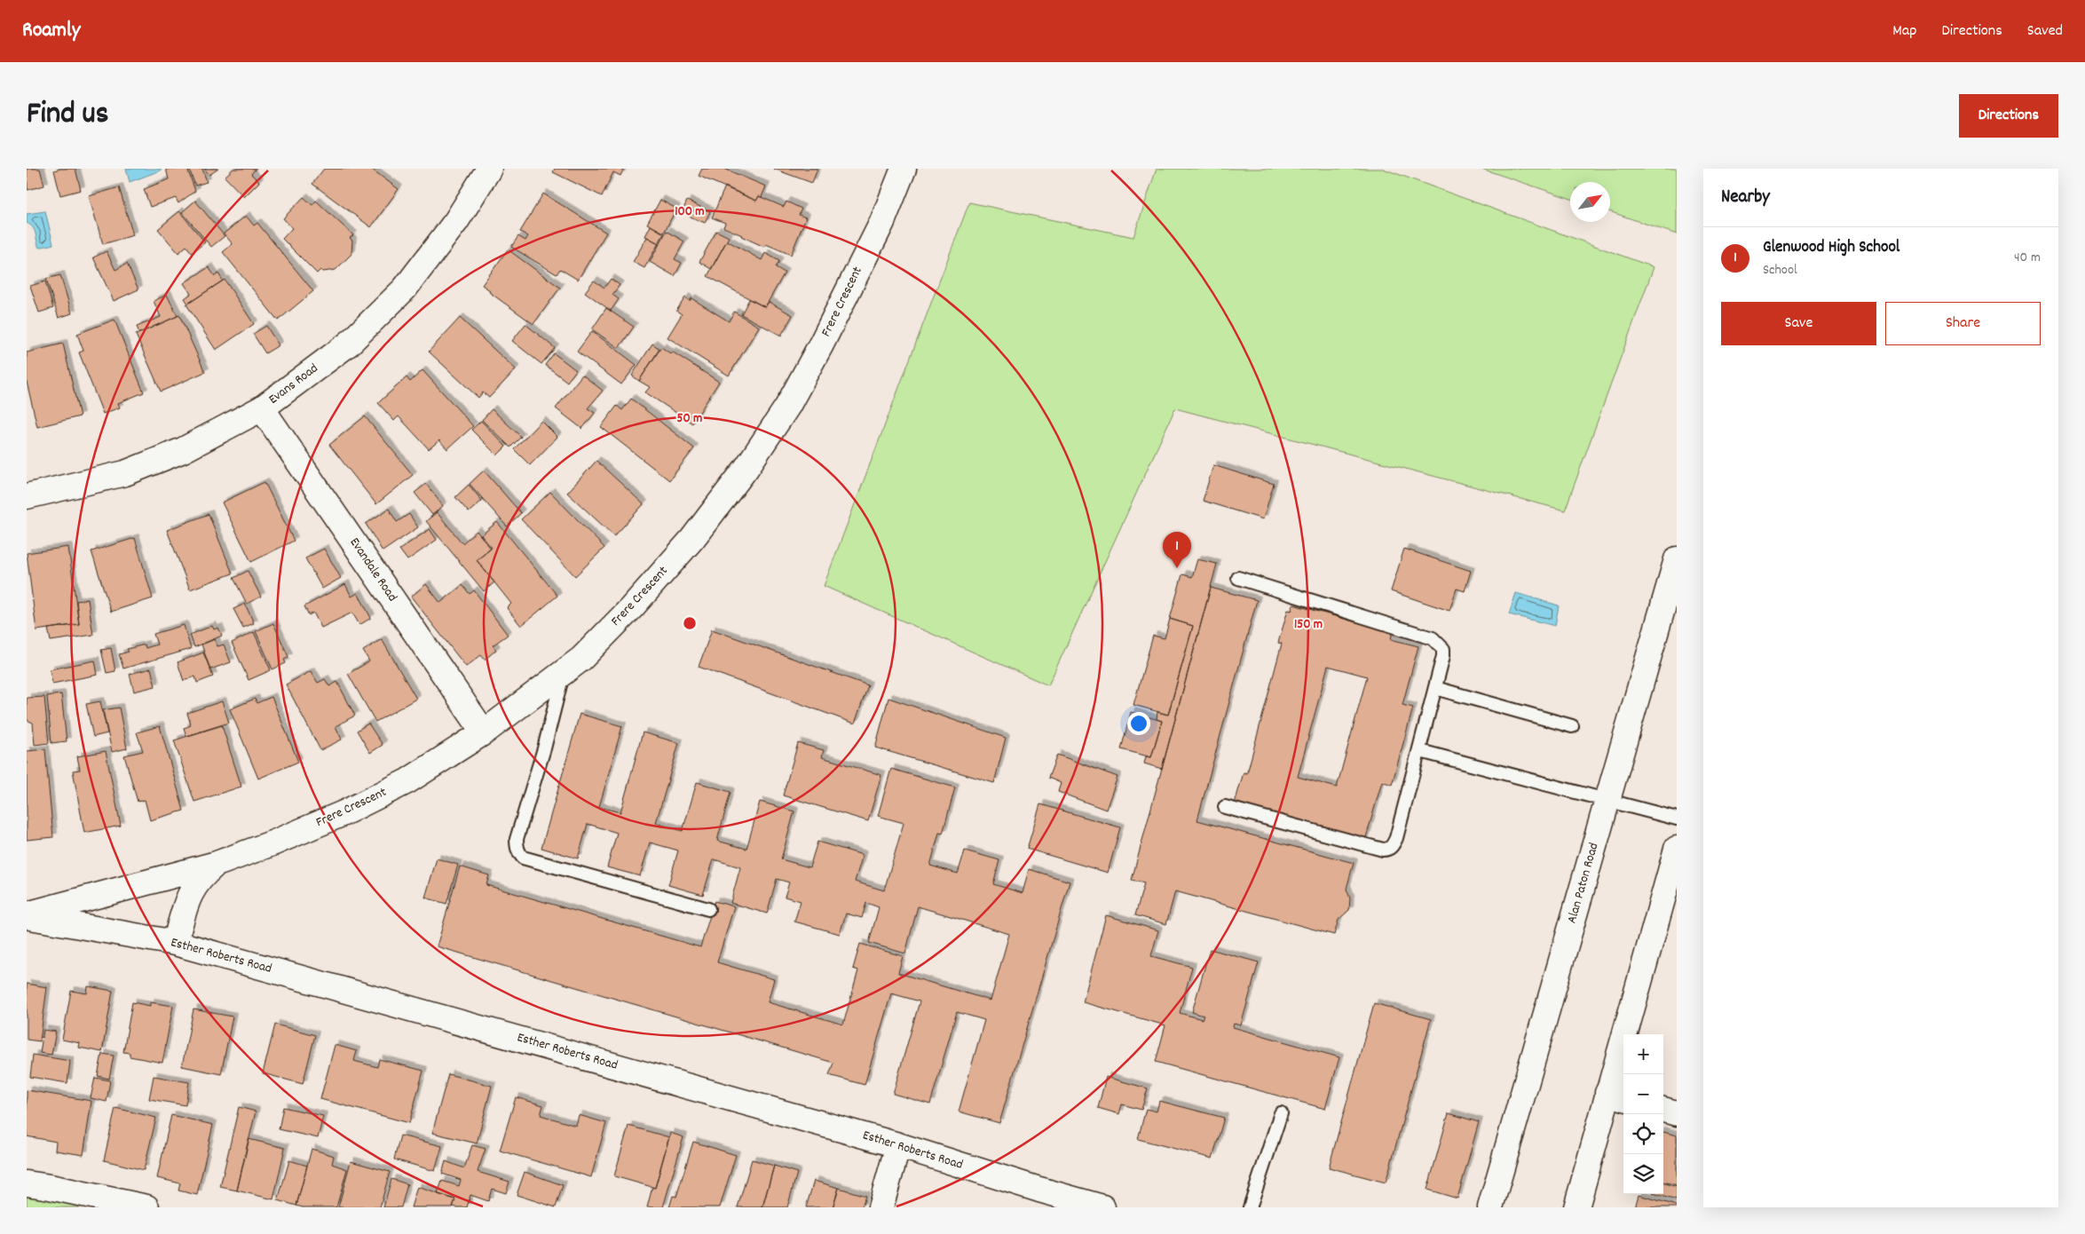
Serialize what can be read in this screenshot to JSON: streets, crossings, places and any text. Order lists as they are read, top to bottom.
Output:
{
  "streets": {
    "street": [
      "Frere Crescent",
      "Evans Road",
      "Evandale Road",
      "Alan Paton Road",
      "Esther Roberts Road"
    ]
  },
  "crossings": [
    ["Frere Crescent", "Evandale Road"],
    ["Frere Crescent", "Esther Roberts Road"],
    ["Evans Road", "Evandale Road"]
  ],
  "north": "top right",
  "page": {
    "header": "Roamly",
    "nav": ["Map", "Directions", "Saved"],
    "title": "Find us",
    "buttons": [
      "Directions",
      ["Save", "Share"]
    ],
    "heading": "Nearby",
    "list": [
      {
        "mark": "1",
        "name": "Glenwood High School",
        "note": "School",
        "value": "40 m"
      }
    ],
    "pins": "1",
    "map_buttons": ["+", "−"]
  },
  "rings": ["100 m", "50 m", "150 m"]
}
